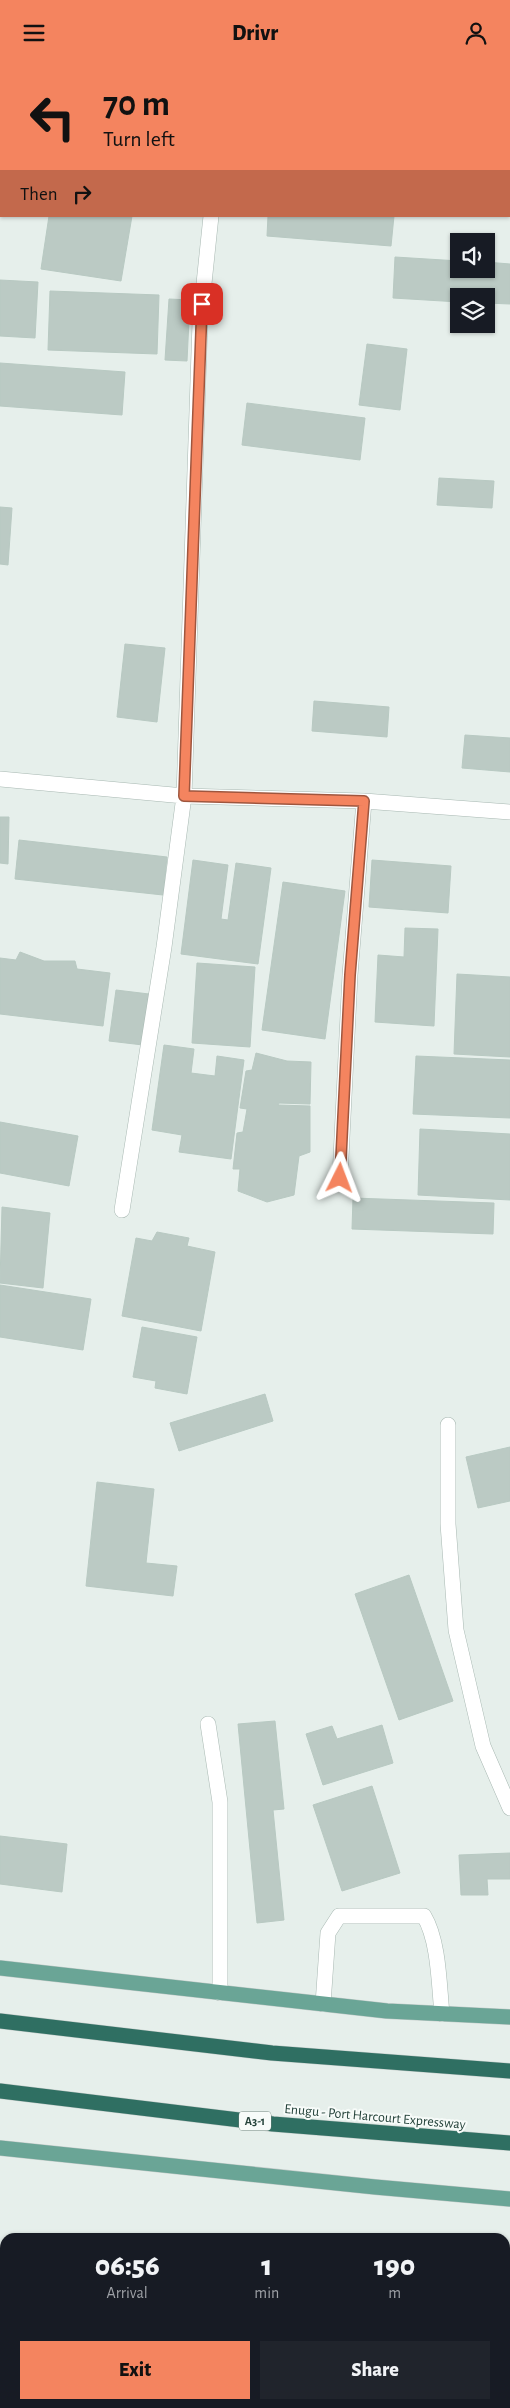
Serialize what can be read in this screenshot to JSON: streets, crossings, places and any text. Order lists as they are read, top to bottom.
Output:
{
  "streets": {
    "highway": ["Enugu - Port Harcourt Expressway", "A3-1"]
  },
  "page": {
    "header": "Drivr",
    "turn": ["70 m", "Turn left"],
    "then": "Then",
    "eta": [
      "06:56",
      "Arrival",
      "1",
      "min",
      "190",
      "m"
    ],
    "buttons": ["Exit", "Share"]
  }
}
